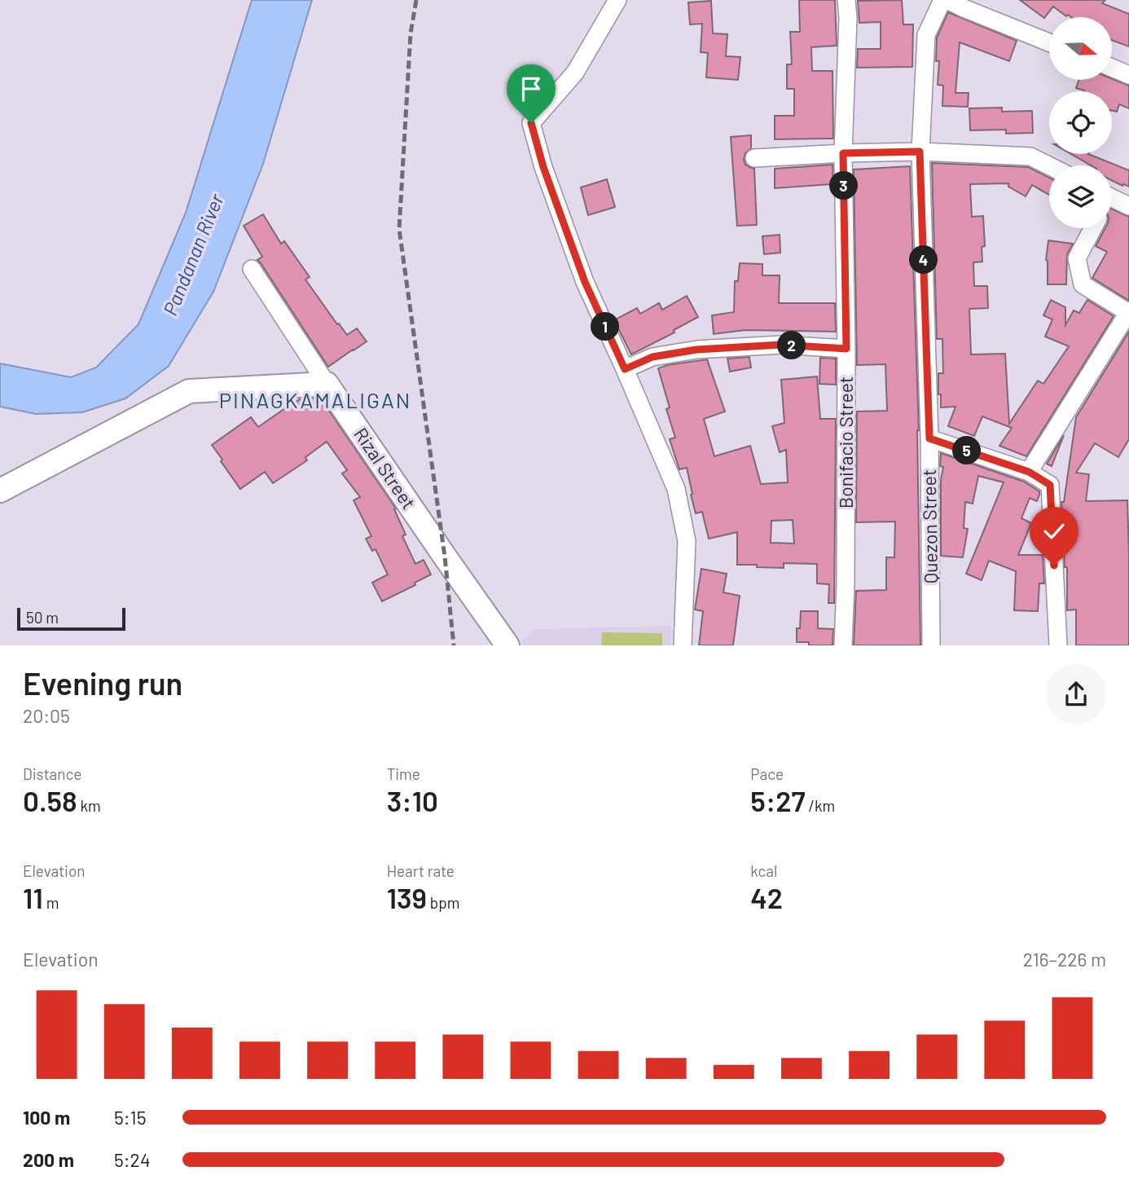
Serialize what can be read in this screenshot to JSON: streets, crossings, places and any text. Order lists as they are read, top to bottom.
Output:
{
  "streets": {
    "street": ["Bonifacio Street", "Rizal Street", "Quezon Street"]
  },
  "districts": ["PINAGKAMALIGAN"],
  "water": ["Pandanan River"],
  "scale_bar": "50 m",
  "north": "right",
  "page": {
    "pins": [
      "3",
      "4",
      "1",
      "2",
      "5"
    ],
    "scale": "50 m",
    "heading": ["Evening run", "20:05"],
    "stats": [
      ["Distance", "0.58 km"],
      ["Time", "3:10"],
      ["Pace", "5:27 /km"],
      ["Elevation", "11 m"],
      ["Heart rate", "139 bpm"],
      ["kcal", "42"]
    ],
    "chart": ["Elevation", "216–226 m"],
    "list": [
      {
        "name": "100 m",
        "note": "5:15"
      },
      {
        "name": "200 m",
        "note": "5:24"
      }
    ]
  }
}
